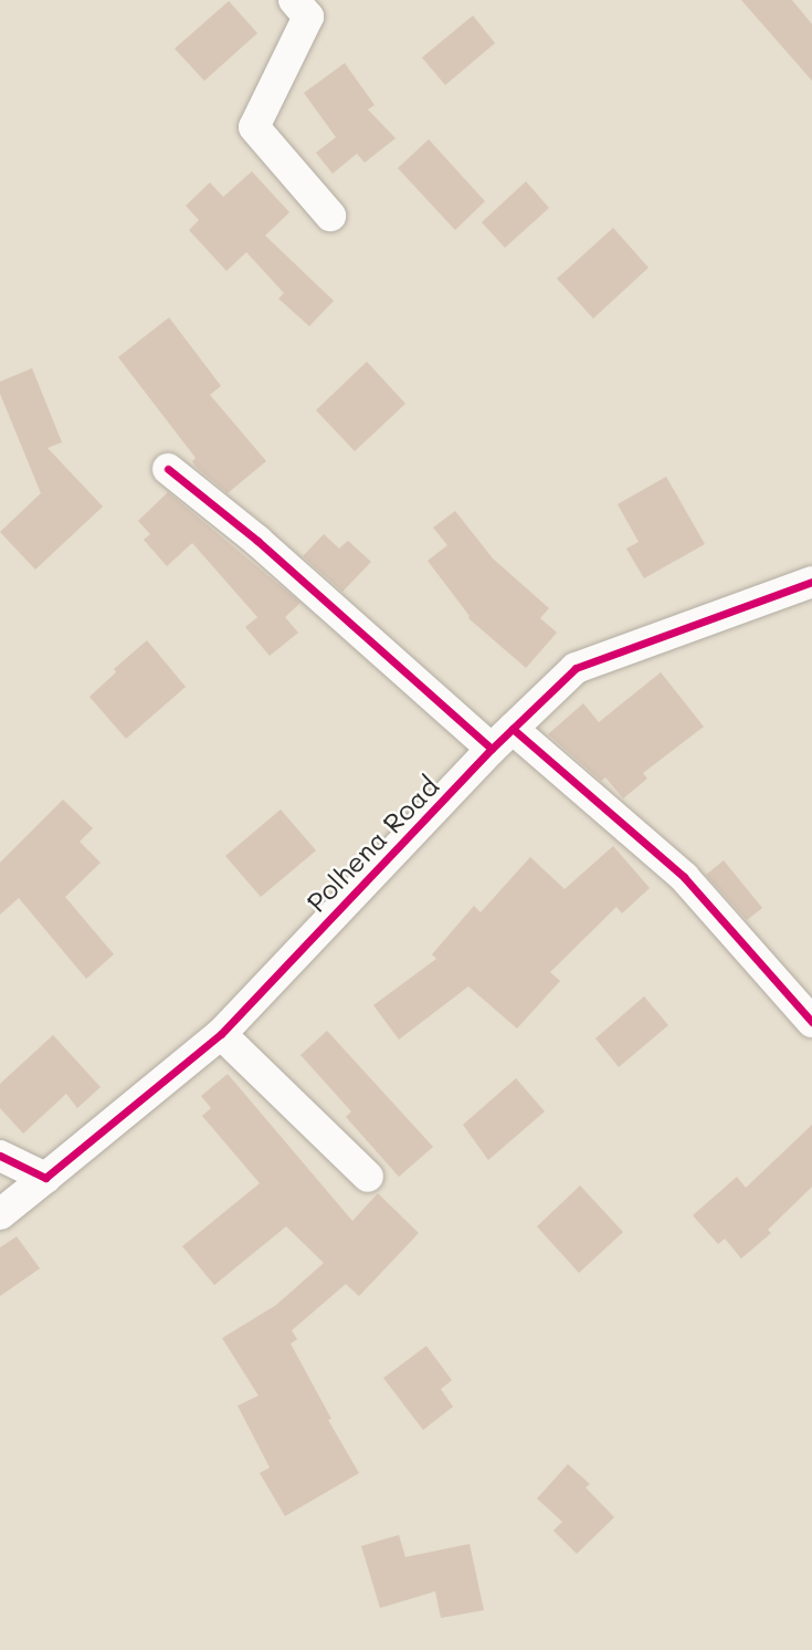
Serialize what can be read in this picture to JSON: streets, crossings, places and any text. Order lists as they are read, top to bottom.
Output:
{
  "streets": {
    "street": ["Polhena Road"]
  }
}
